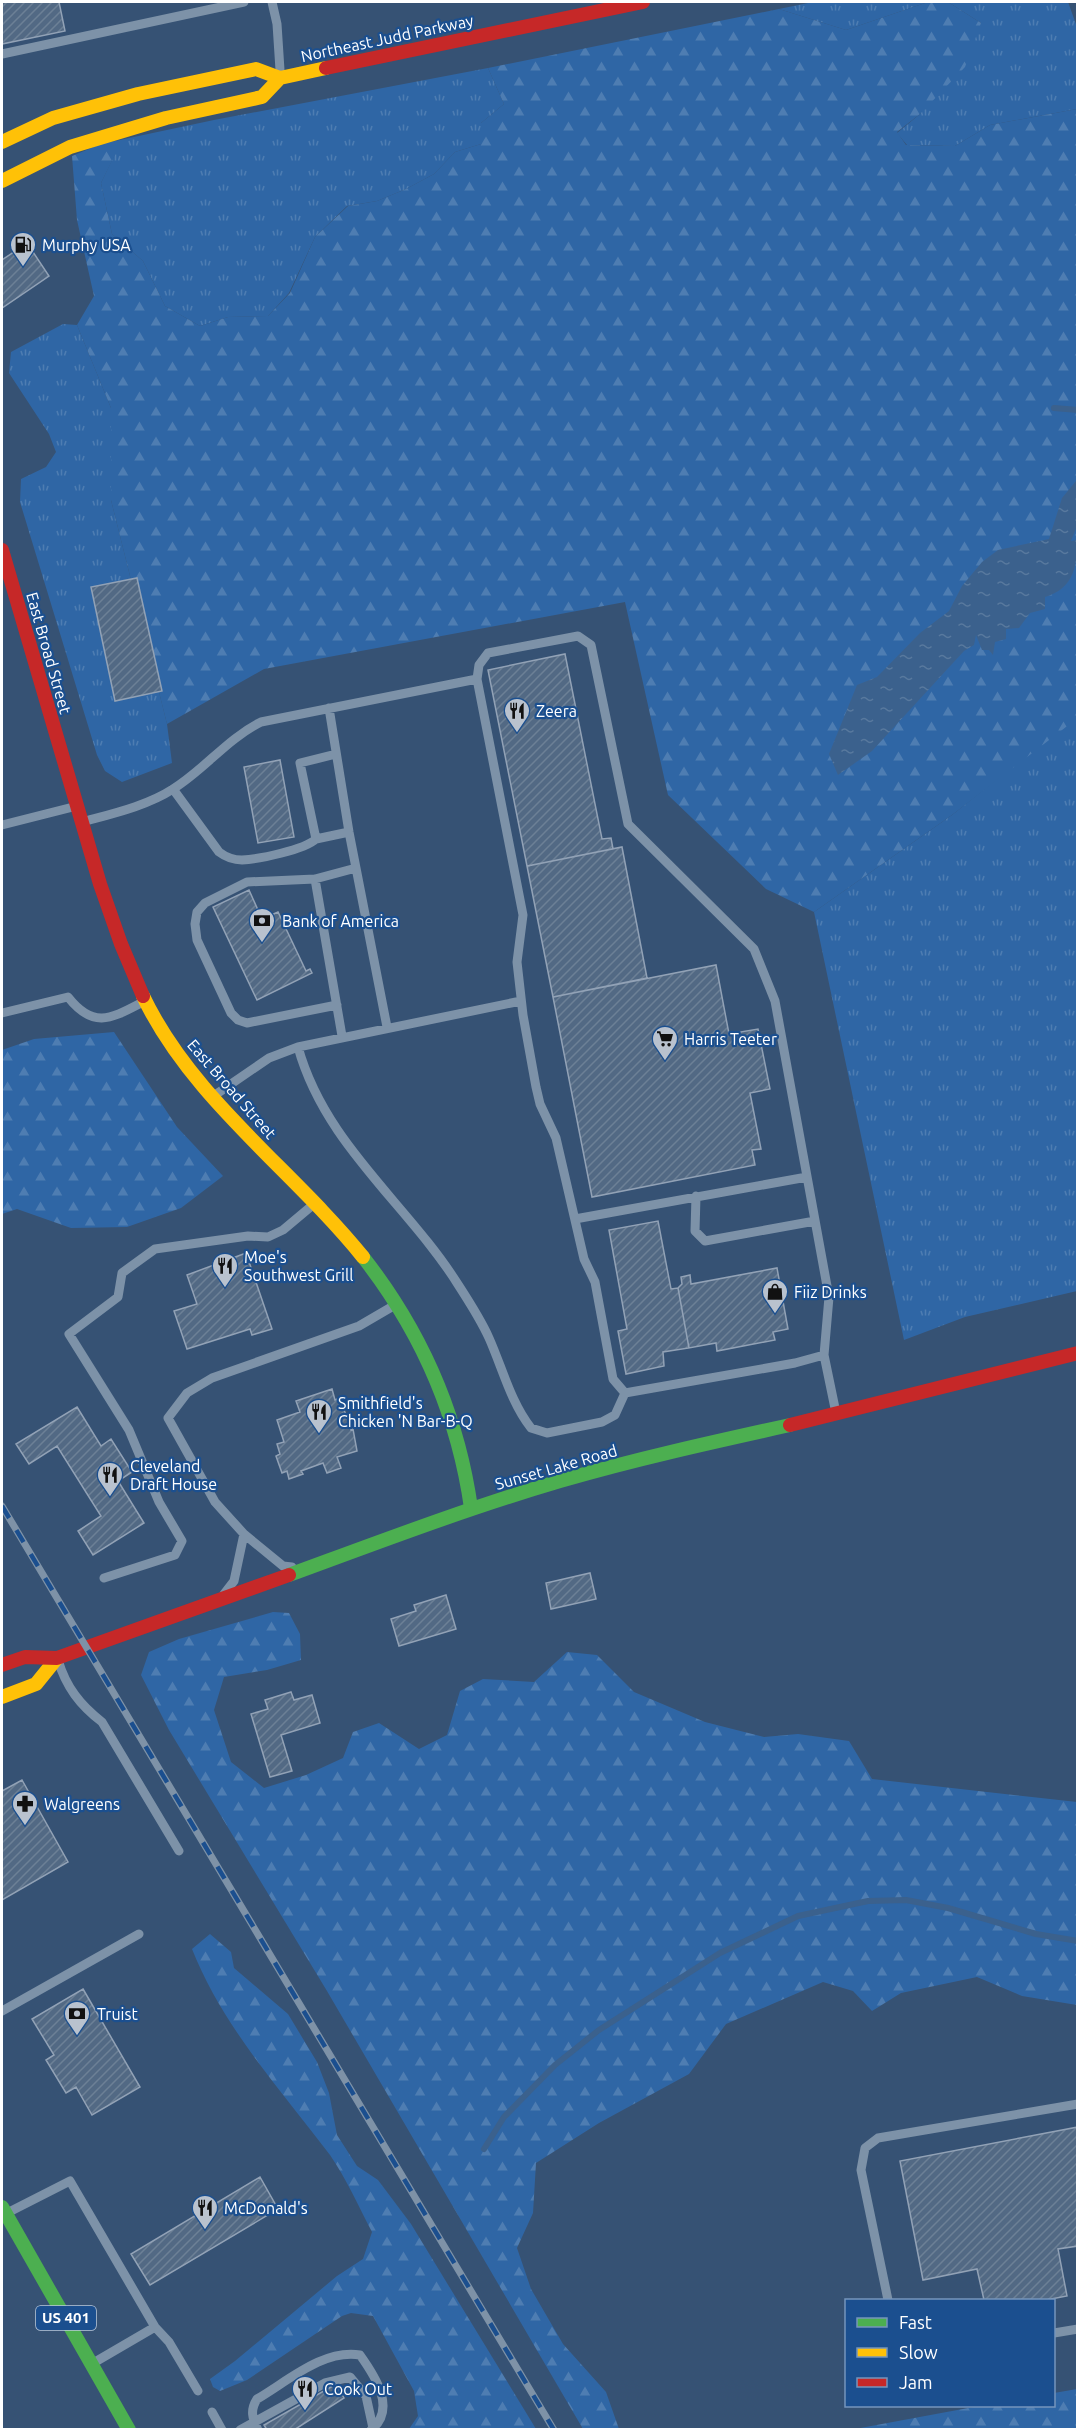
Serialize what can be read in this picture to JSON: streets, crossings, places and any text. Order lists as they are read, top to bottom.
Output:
{
  "streets": {
    "main road": [
      "Northeast Judd Parkway",
      "East Broad Street",
      "Sunset Lake Road",
      "US 401"
    ]
  },
  "crossings": [
    ["East Broad Street", "Sunset Lake Road"]
  ],
  "places": {
    "fuel station": ["Murphy USA"],
    "restaurant": [
      "Zeera",
      "Moe's Southwest Grill",
      "Smithfield's Chicken 'N Bar-B-Q",
      "Cleveland Draft House",
      "McDonald's",
      "Cook Out"
    ],
    "bank": ["Bank of America", "Truist"],
    "supermarket": ["Harris Teeter"],
    "shop": ["Fiiz Drinks"],
    "pharmacy": ["Walgreens"]
  },
  "legend": ["Fast", "Slow", "Jam"]
}
